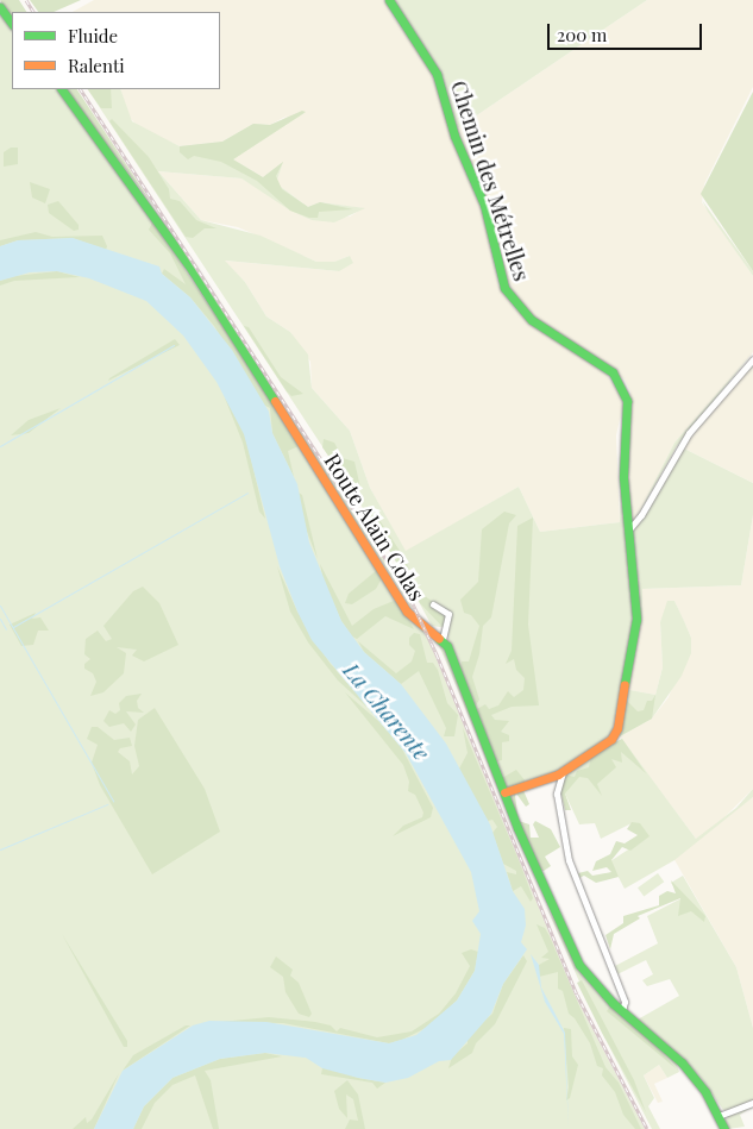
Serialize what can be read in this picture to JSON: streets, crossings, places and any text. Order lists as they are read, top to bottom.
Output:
{
  "streets": {
    "street": ["Chemin des Métrelles", "Route Alain Colas"]
  },
  "crossings": [
    ["Chemin des Métrelles", "Route Alain Colas"]
  ],
  "water": ["La Charente"],
  "legend": ["Fluide", "Ralenti"],
  "scale_bar": "200 m"
}
